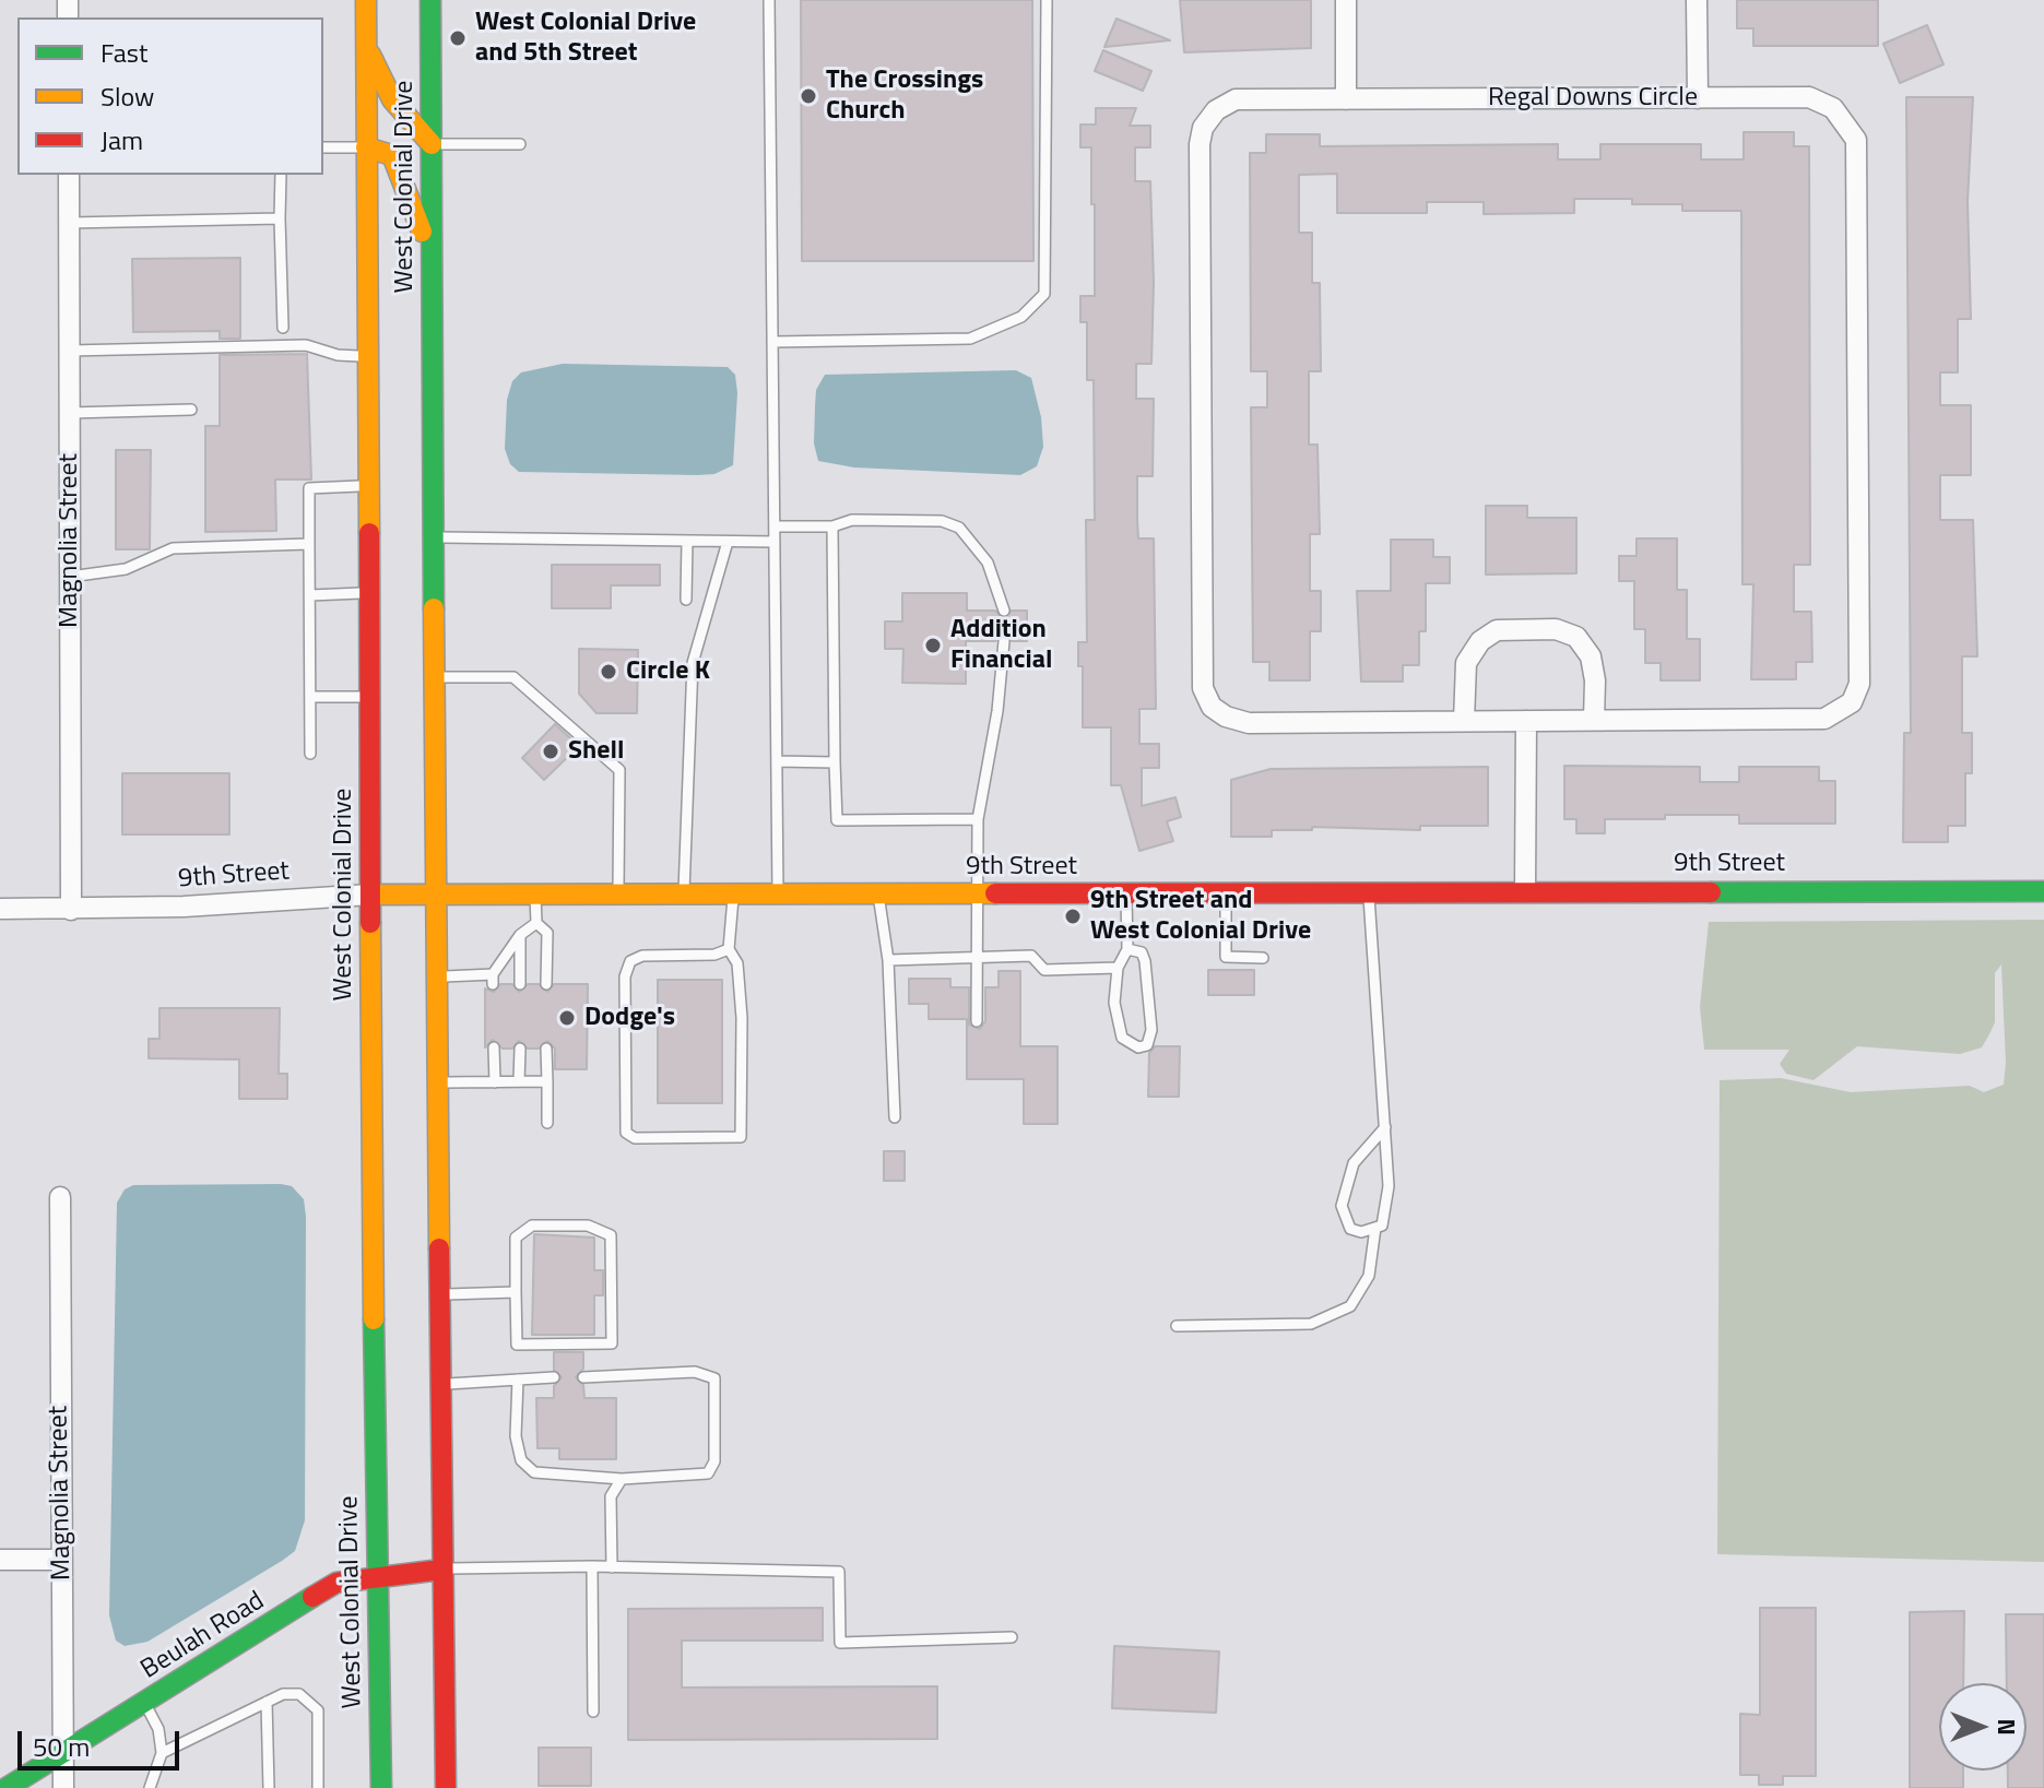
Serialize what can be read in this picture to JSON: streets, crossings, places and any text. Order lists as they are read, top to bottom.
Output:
{
  "streets": {
    "main road": ["West Colonial Drive", "9th Street", "Beulah Road"],
    "street": ["Regal Downs Circle", "Magnolia Street"]
  },
  "crossings": [
    ["West Colonial Drive", "9th Street"],
    ["West Colonial Drive", "Beulah Road"],
    ["Magnolia Street", "9th Street"],
    ["Magnolia Street", "Beulah Road"]
  ],
  "places": [
    "West Colonial Drive and 5th Street",
    "The Crossings Church",
    "Addition Financial",
    "Circle K",
    "Shell",
    "9th Street and West Colonial Drive",
    "Dodge's"
  ],
  "legend": ["Fast", "Slow", "Jam"],
  "scale_bar": "50 m",
  "north": "right"
}
